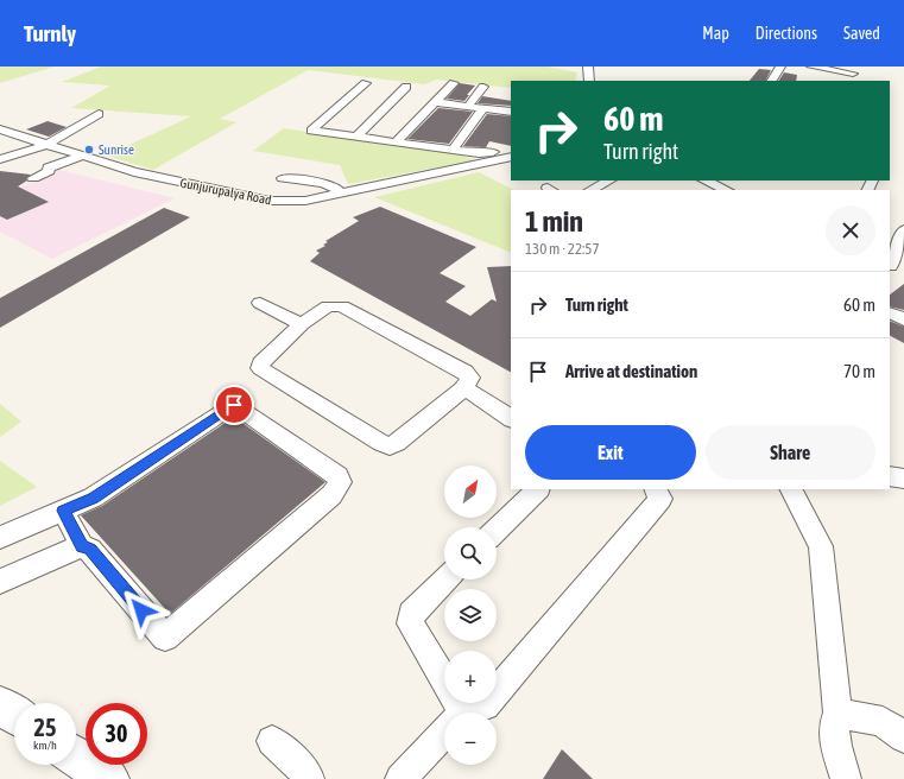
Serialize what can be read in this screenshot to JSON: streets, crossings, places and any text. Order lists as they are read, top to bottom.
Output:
{
  "streets": {
    "street": ["Gunjurupalya Road"]
  },
  "places": ["Sunrise"],
  "north": "top right",
  "page": {
    "header": "Turnly",
    "nav": ["Map", "Directions", "Saved"],
    "turn": ["60 m", "Turn right"],
    "heading": ["1 min", "130 m · 22:57"],
    "list": [
      {
        "name": "Turn right",
        "value": "60 m"
      },
      {
        "name": "Arrive at destination",
        "value": "70 m"
      }
    ],
    "buttons": ["Exit", "Share"],
    "map_buttons": ["+", "−"],
    "speed": "25 km/h",
    "limit": "30"
  }
}
